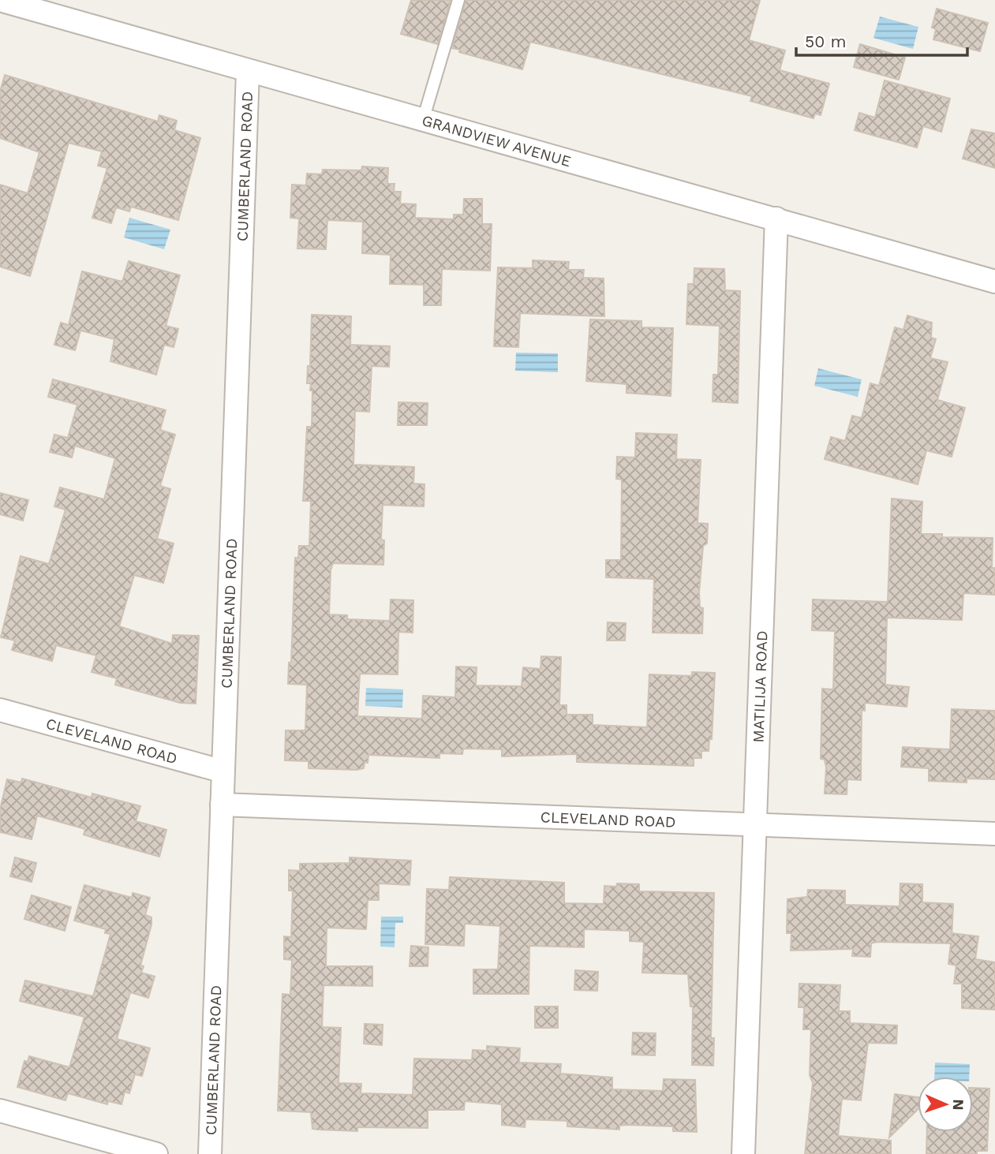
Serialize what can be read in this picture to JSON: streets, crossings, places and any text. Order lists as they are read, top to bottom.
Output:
{
  "streets": {
    "street": [
      "GRANDVIEW AVENUE",
      "CUMBERLAND ROAD",
      "MATILIJA ROAD",
      "CLEVELAND ROAD"
    ]
  },
  "crossings": [
    ["GRANDVIEW AVENUE", "CUMBERLAND ROAD"],
    ["GRANDVIEW AVENUE", "MATILIJA ROAD"],
    ["CUMBERLAND ROAD", "CLEVELAND ROAD"],
    ["MATILIJA ROAD", "CLEVELAND ROAD"]
  ],
  "scale_bar": "50 m",
  "north": "right"
}
